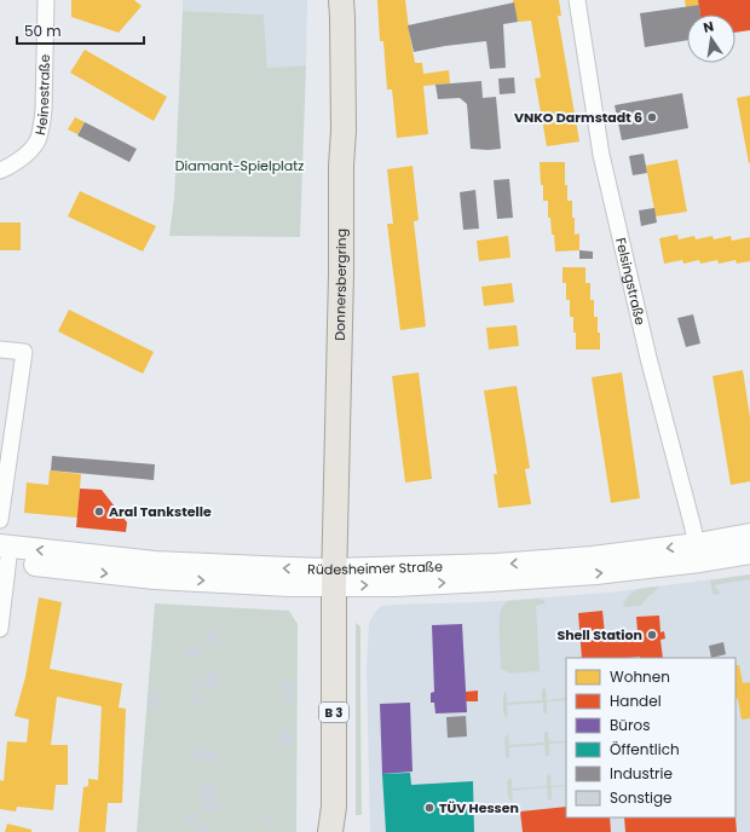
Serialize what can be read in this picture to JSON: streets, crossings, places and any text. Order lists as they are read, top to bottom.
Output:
{
  "streets": {
    "main road": ["Donnersbergring", "Rüdesheimer Straße", "B 3"],
    "street": ["Heinestraße", "Felsingstraße"]
  },
  "crossings": [
    ["Felsingstraße", "Rüdesheimer Straße"],
    ["Donnersbergring", "Rüdesheimer Straße"],
    ["Donnersbergring", "B 3"],
    ["Rüdesheimer Straße", "B 3"]
  ],
  "parks": ["Diamant-Spielplatz"],
  "places": [
    "VNKO Darmstadt 6",
    "Aral Tankstelle",
    "Shell Station",
    "TÜV Hessen"
  ],
  "legend": [
    "Wohnen",
    "Handel",
    "Büros",
    "Öffentlich",
    "Industrie",
    "Sonstige"
  ],
  "scale_bar": "50 m",
  "north": "top"
}
